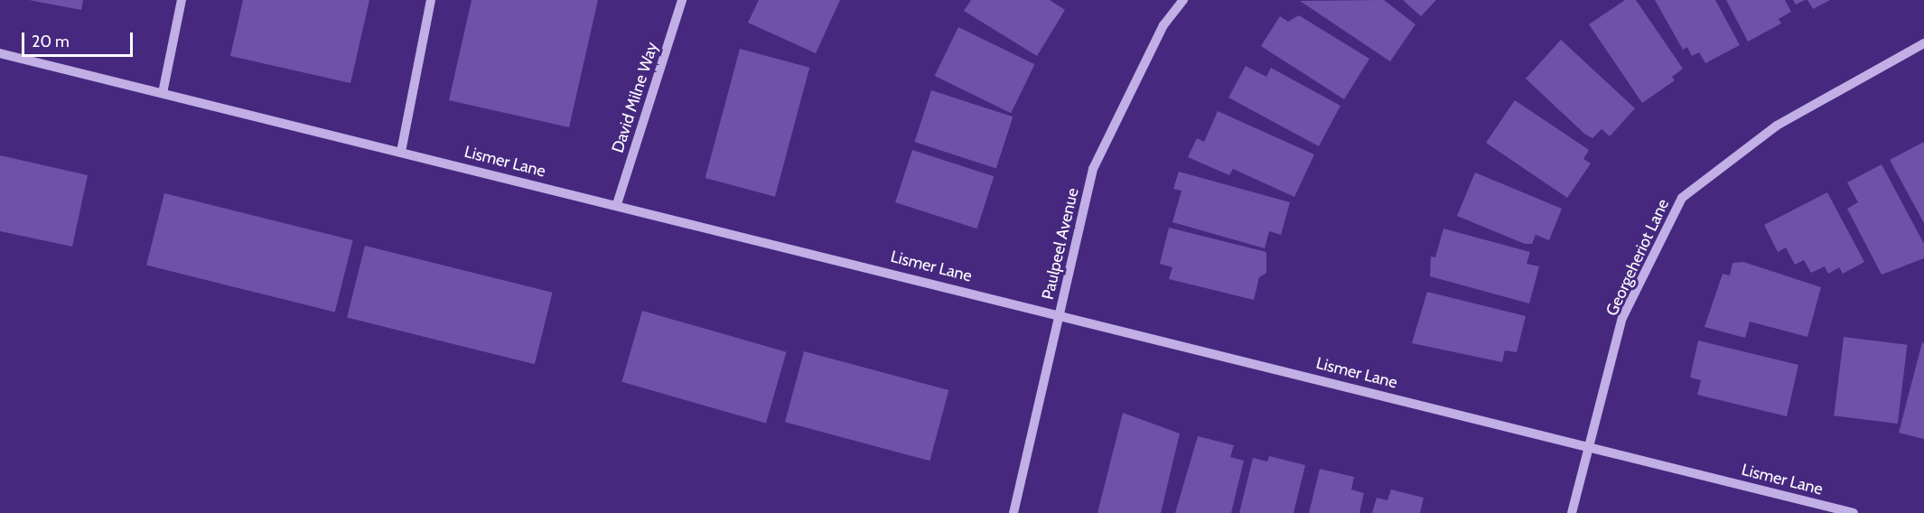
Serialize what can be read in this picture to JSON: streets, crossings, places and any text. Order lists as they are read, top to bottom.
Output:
{
  "streets": {
    "street": [
      "David Milne Way",
      "Lismer Lane",
      "Paulpeel Avenue",
      "Georgeheriot Lane"
    ]
  },
  "crossings": [
    ["David Milne Way", "Lismer Lane"],
    ["Lismer Lane", "Paulpeel Avenue"],
    ["Lismer Lane", "Georgeheriot Lane"]
  ],
  "scale_bar": "20 m"
}
